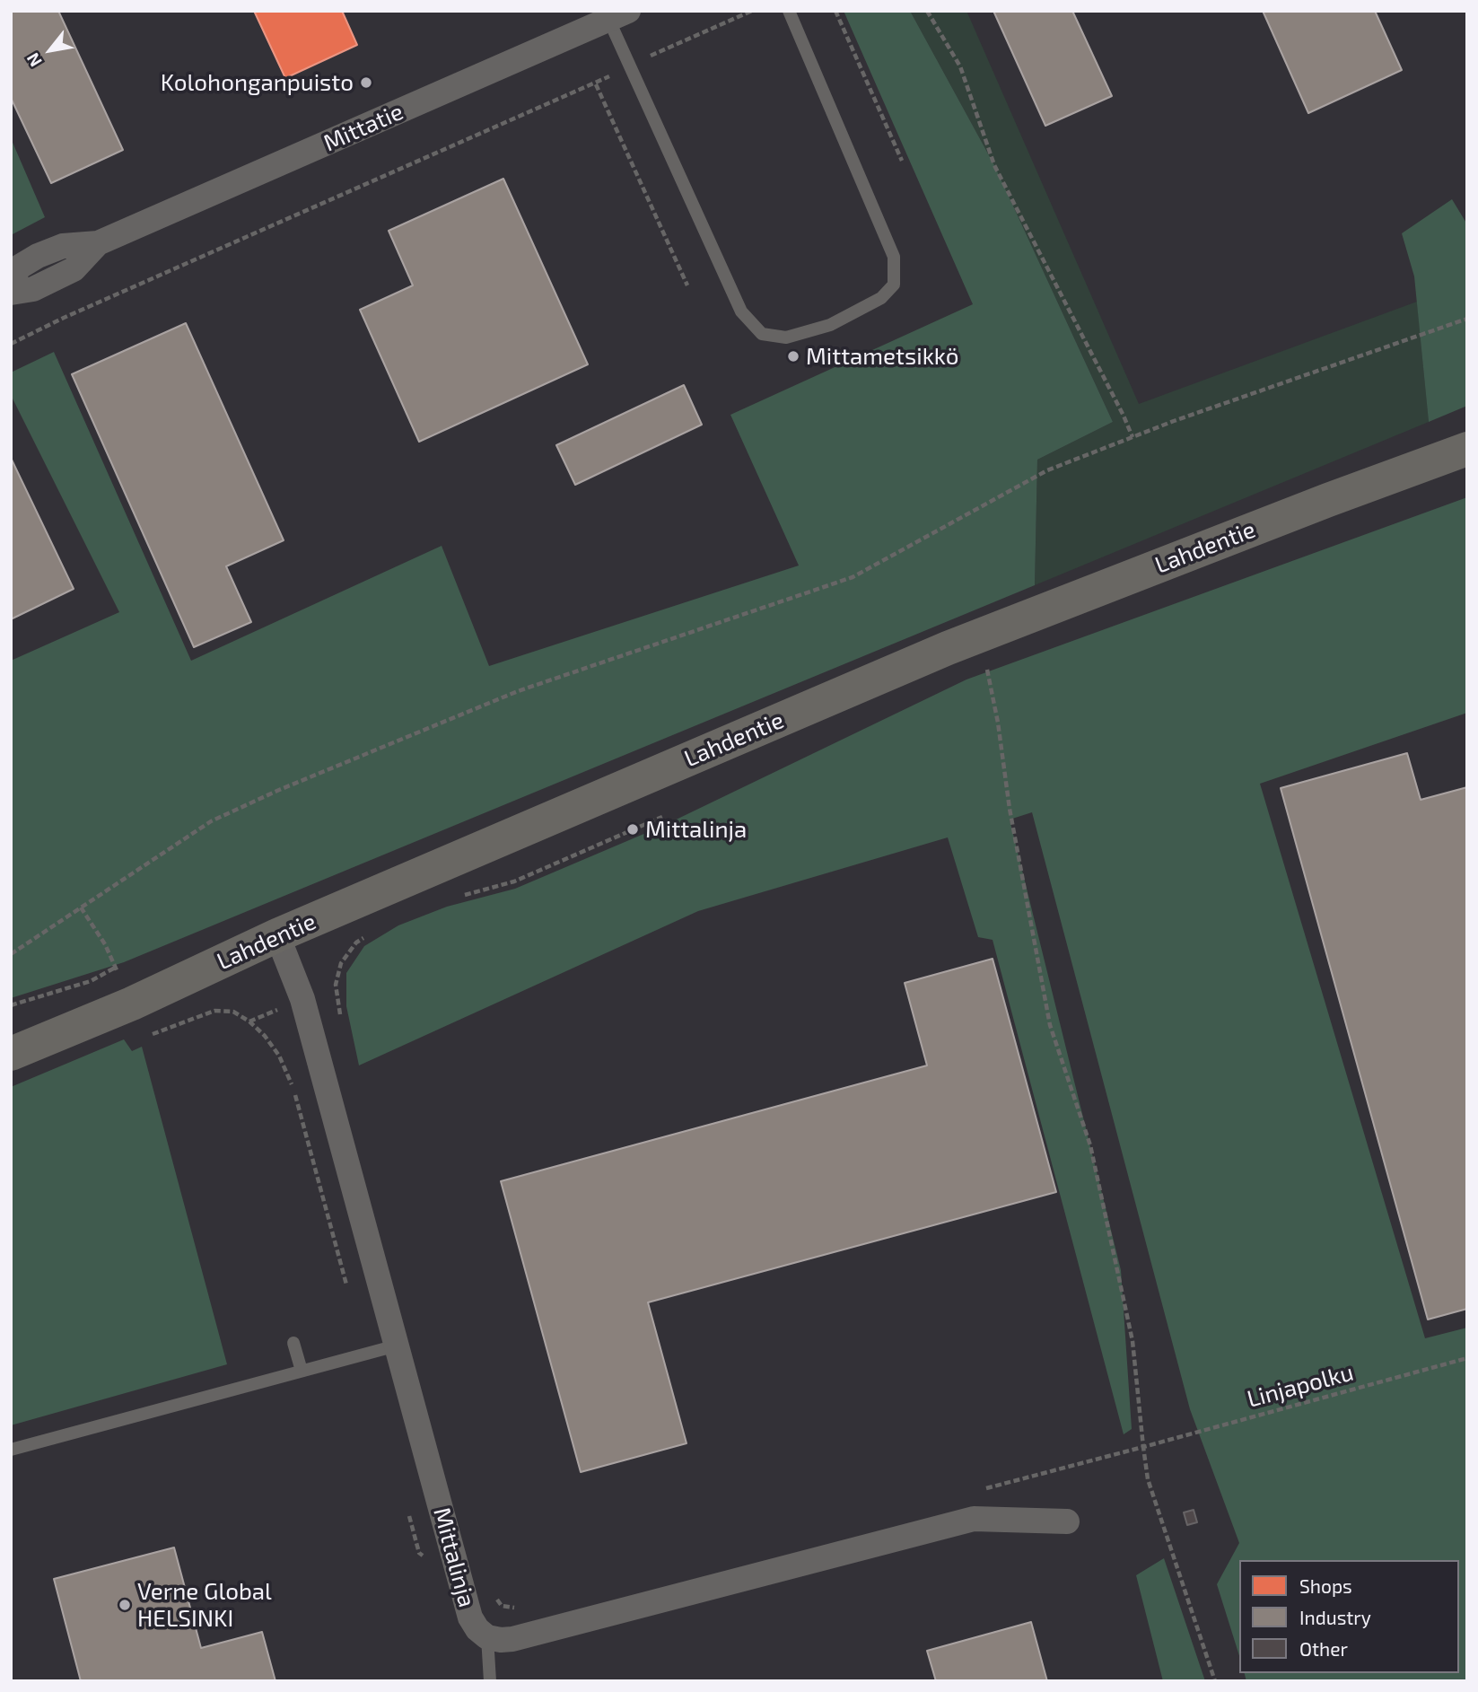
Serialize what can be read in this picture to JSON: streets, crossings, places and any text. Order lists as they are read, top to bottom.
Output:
{
  "streets": {
    "main road": ["Lahdentie"],
    "street": ["Mittatie", "Mittalinja"],
    "path": ["Linjapolku"]
  },
  "crossings": [
    ["Lahdentie", "Mittalinja"]
  ],
  "places": [
    "Kolohonganpuisto",
    "Mittametsikkö",
    "Mittalinja",
    "Verne Global HELSINKI"
  ],
  "legend": ["Shops", "Industry", "Other"],
  "north": "bottom left"
}
